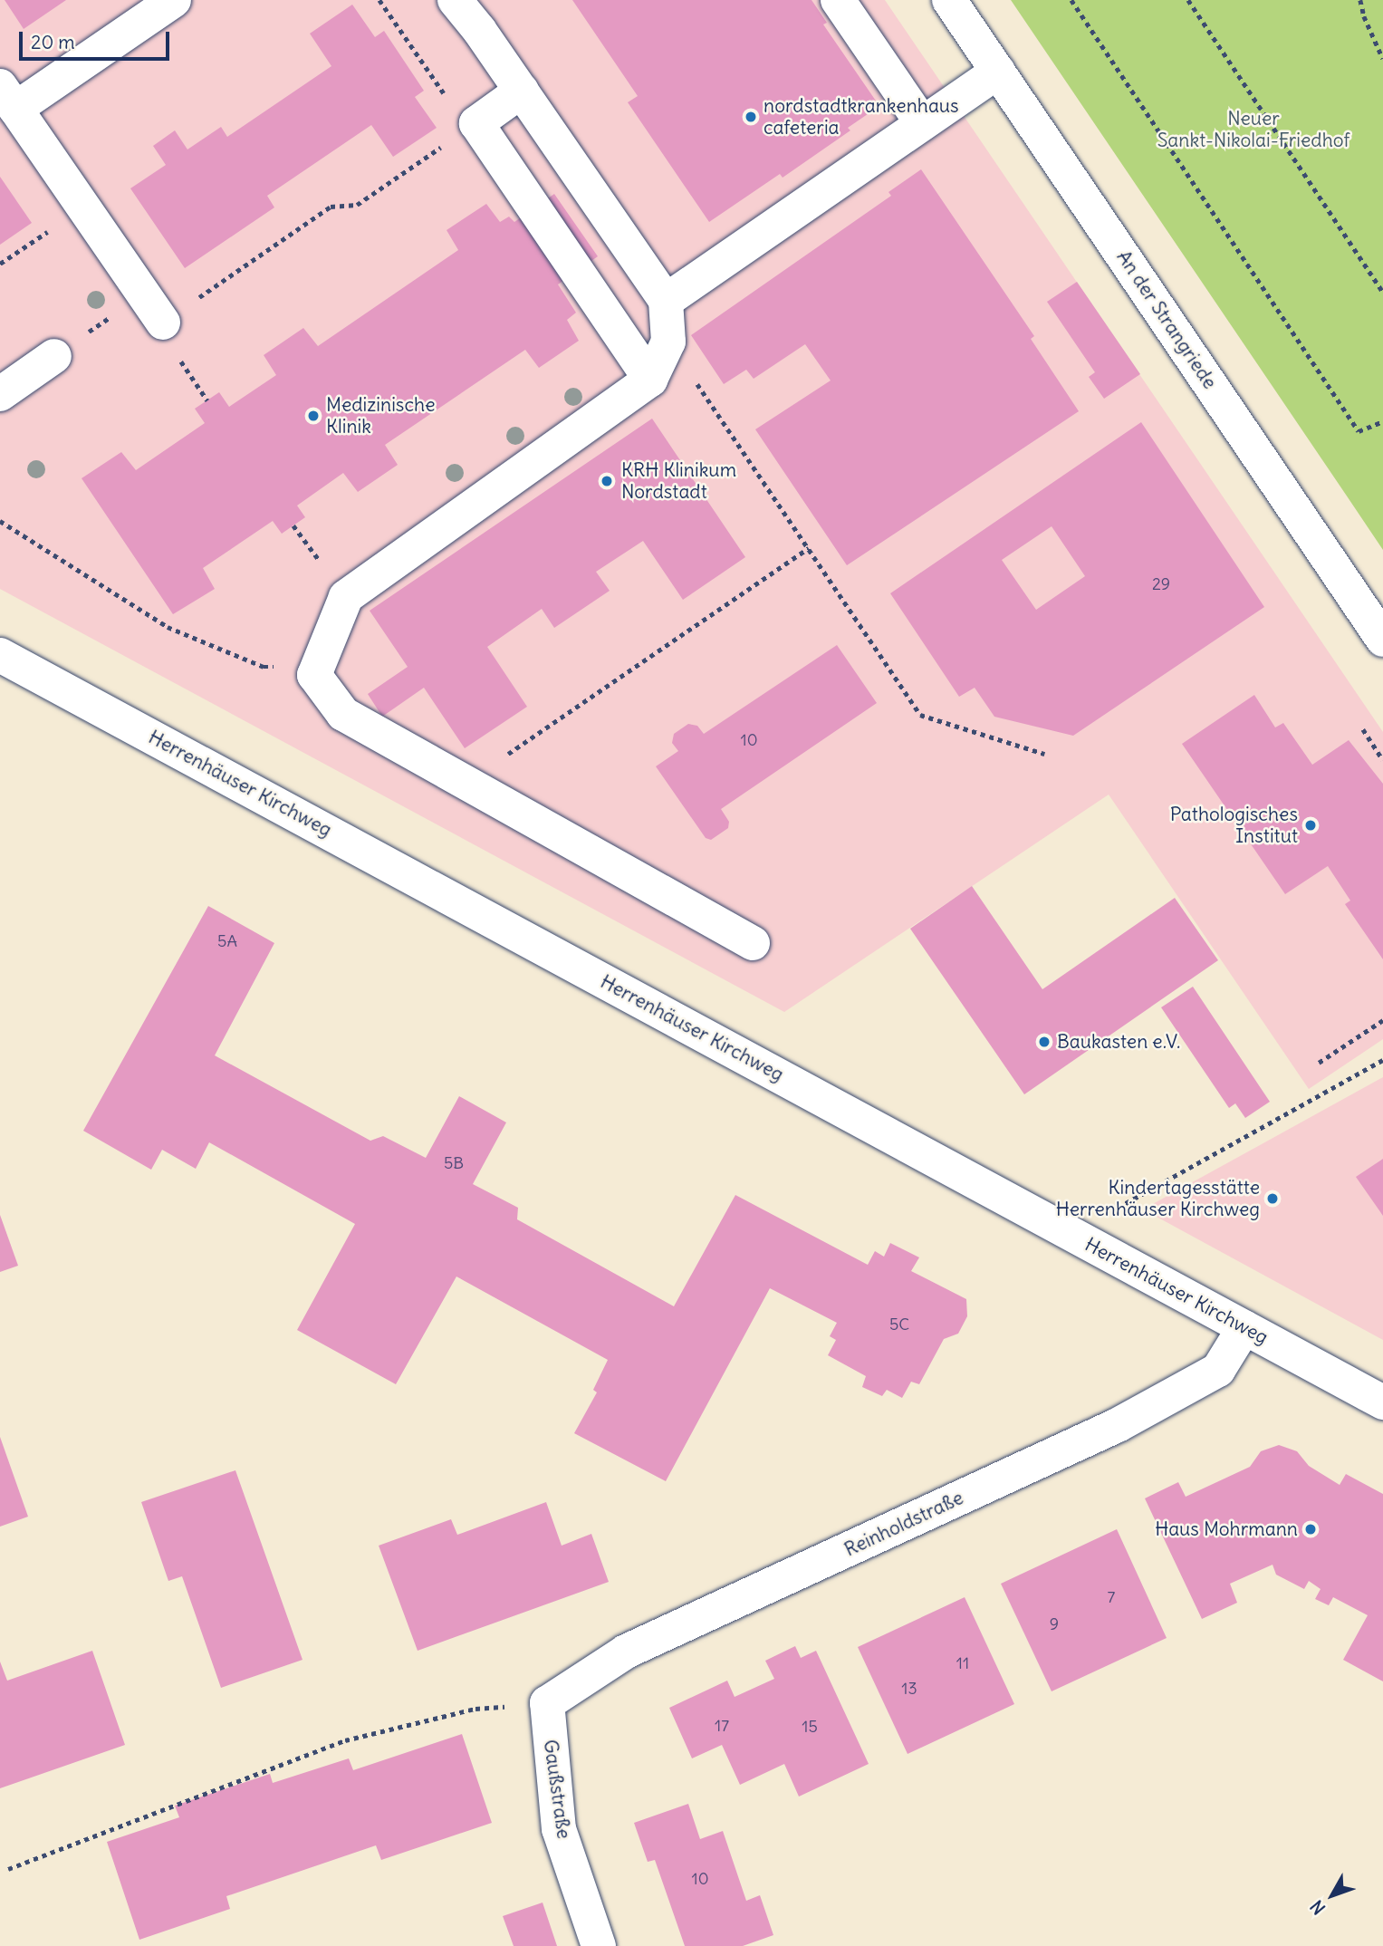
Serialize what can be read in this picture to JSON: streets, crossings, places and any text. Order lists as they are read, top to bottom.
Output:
{
  "streets": {
    "street": [
      "An der Strangriede",
      "Herrenhäuser Kirchweg",
      "Reinholdstraße",
      "Gaußstraße"
    ]
  },
  "crossings": [
    ["Herrenhäuser Kirchweg", "Reinholdstraße"],
    ["Reinholdstraße", "Gaußstraße"]
  ],
  "parks": ["Neuer Sankt-Nikolai-Friedhof"],
  "places": [
    "nordstadtkrankenhaus cafeteria",
    "Medizinische Klinik",
    "KRH Klinikum Nordstadt",
    "Pathologisches Institut",
    "Baukasten e.V.",
    "Kindertagesstätte Herrenhäuser Kirchweg",
    "Haus Mohrmann"
  ],
  "house_numbers": [
    "29",
    "10",
    "5A",
    "5B",
    "5C",
    "7",
    "9",
    "11",
    "13",
    "17",
    "15",
    "10"
  ],
  "scale_bar": "20 m",
  "north": "bottom left"
}
